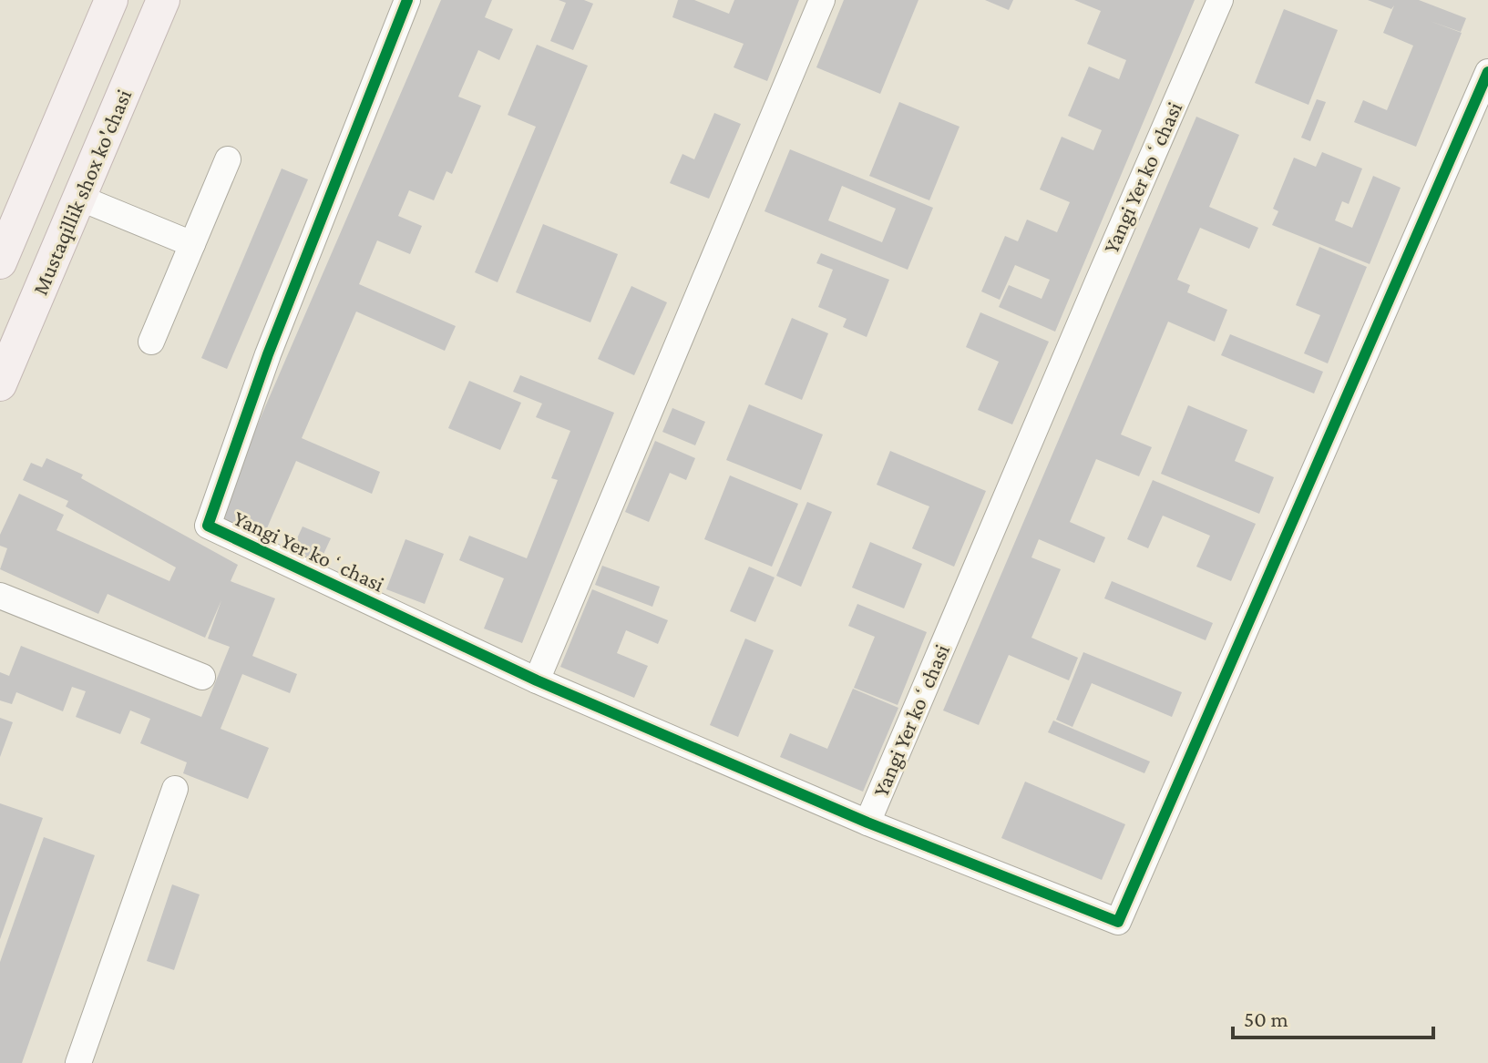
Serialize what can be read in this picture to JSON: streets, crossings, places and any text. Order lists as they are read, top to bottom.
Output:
{
  "streets": {
    "main road": ["Mustaqillik shox ko'chasi"],
    "street": ["Yangi Yer koʻchasi"]
  },
  "scale_bar": "50 m"
}
